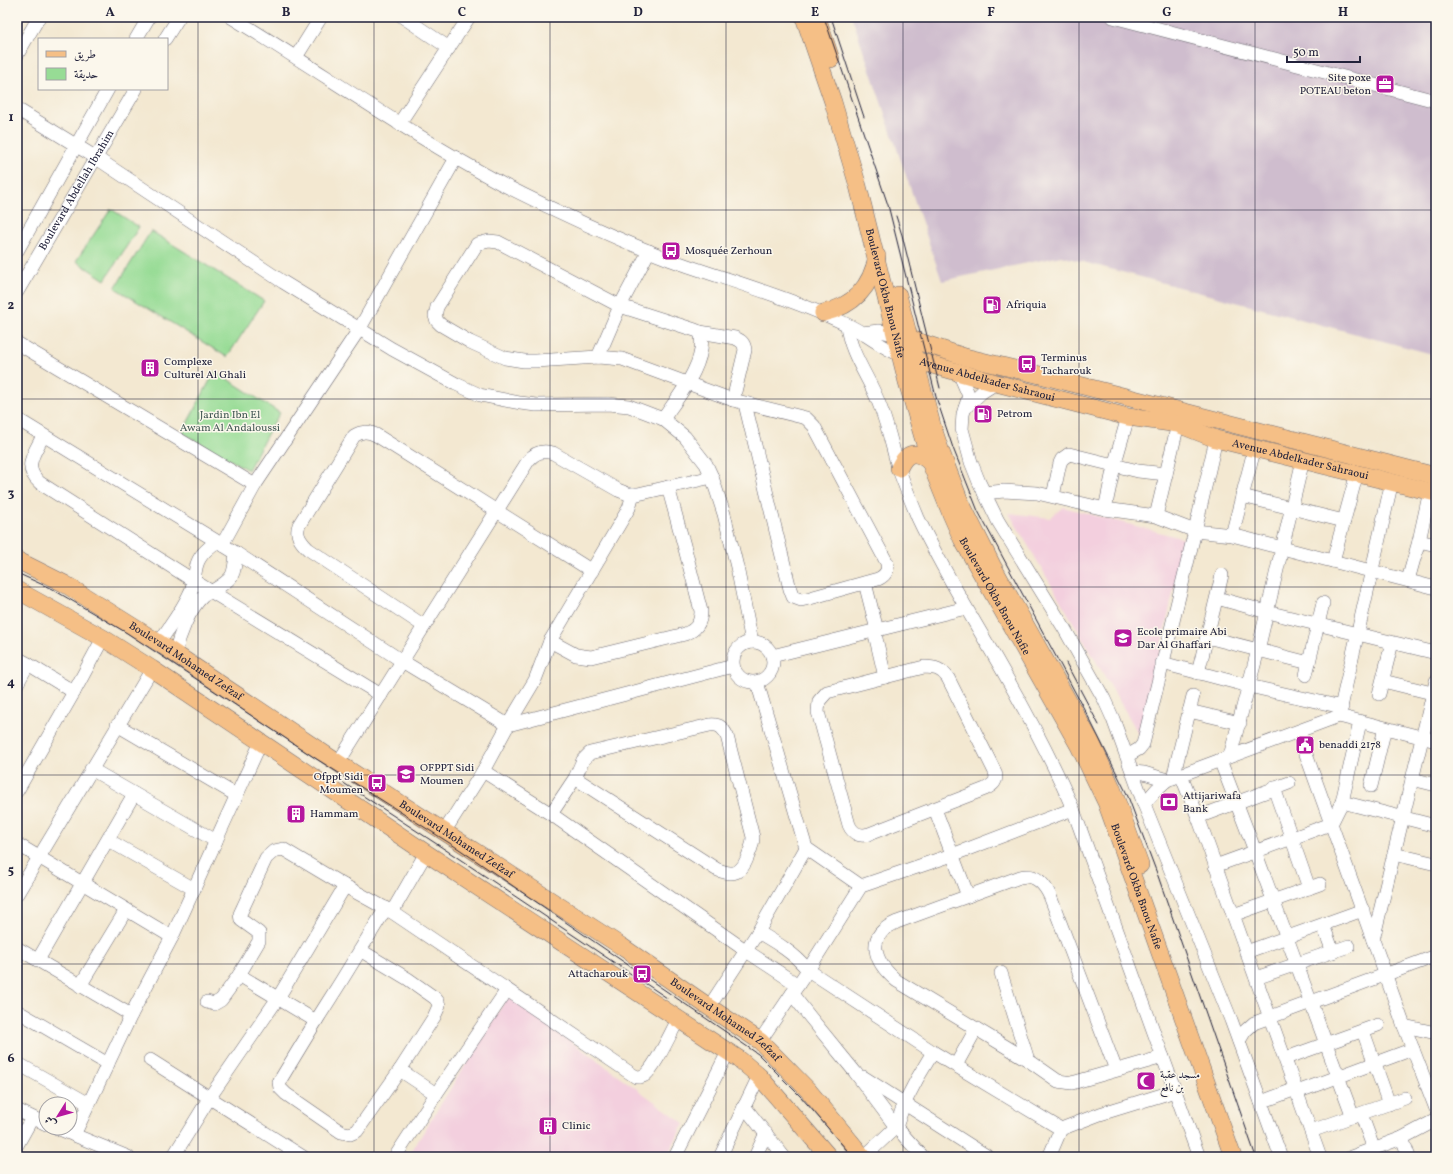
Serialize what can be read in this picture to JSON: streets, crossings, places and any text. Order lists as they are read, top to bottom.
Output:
{
  "streets": {
    "main road": ["Boulevard Okba Bnou Nafie", "Avenue Abdelkader Sahraoui", "Boulevard Mohamed Zefzaf"],
    "street": ["Boulevard Abdellah Ibrahim"]
  },
  "crossings": [
    ["Boulevard Okba Bnou Nafie", "Avenue Abdelkader Sahraoui"]
  ],
  "parks": ["Jardin Ibn El Awam Al Andaloussi"],
  "places": {
    "office": ["Site poxe POTEAU beton"],
    "bus stop": [
      "Mosquée Zerhoun",
      "Terminus Tacharouk",
      "Ofppt Sidi Moumen",
      "Attacharouk"
    ],
    "fuel station": ["Afriquia", "Petrom"],
    "building": ["Complexe Culturel Al Ghali", "Hammam", "Clinic"],
    "school or university": ["Ecole primaire Abi Dar Al Ghaffari", "OFPPT Sidi Moumen"],
    "public building": ["benaddi 2178"],
    "bank": ["Attijariwafa Bank"],
    "mosque": ["مسجد عقبة بن نافع"]
  },
  "legend": ["طريق", "حديقة"],
  "scale_bar": "50 m",
  "north": "bottom left",
  "grid": {
    "columns": [
      "A",
      "B",
      "C",
      "D",
      "E",
      "F",
      "G",
      "H"
    ],
    "rows": [
      "1",
      "2",
      "3",
      "4",
      "5",
      "6"
    ]
  }
}
